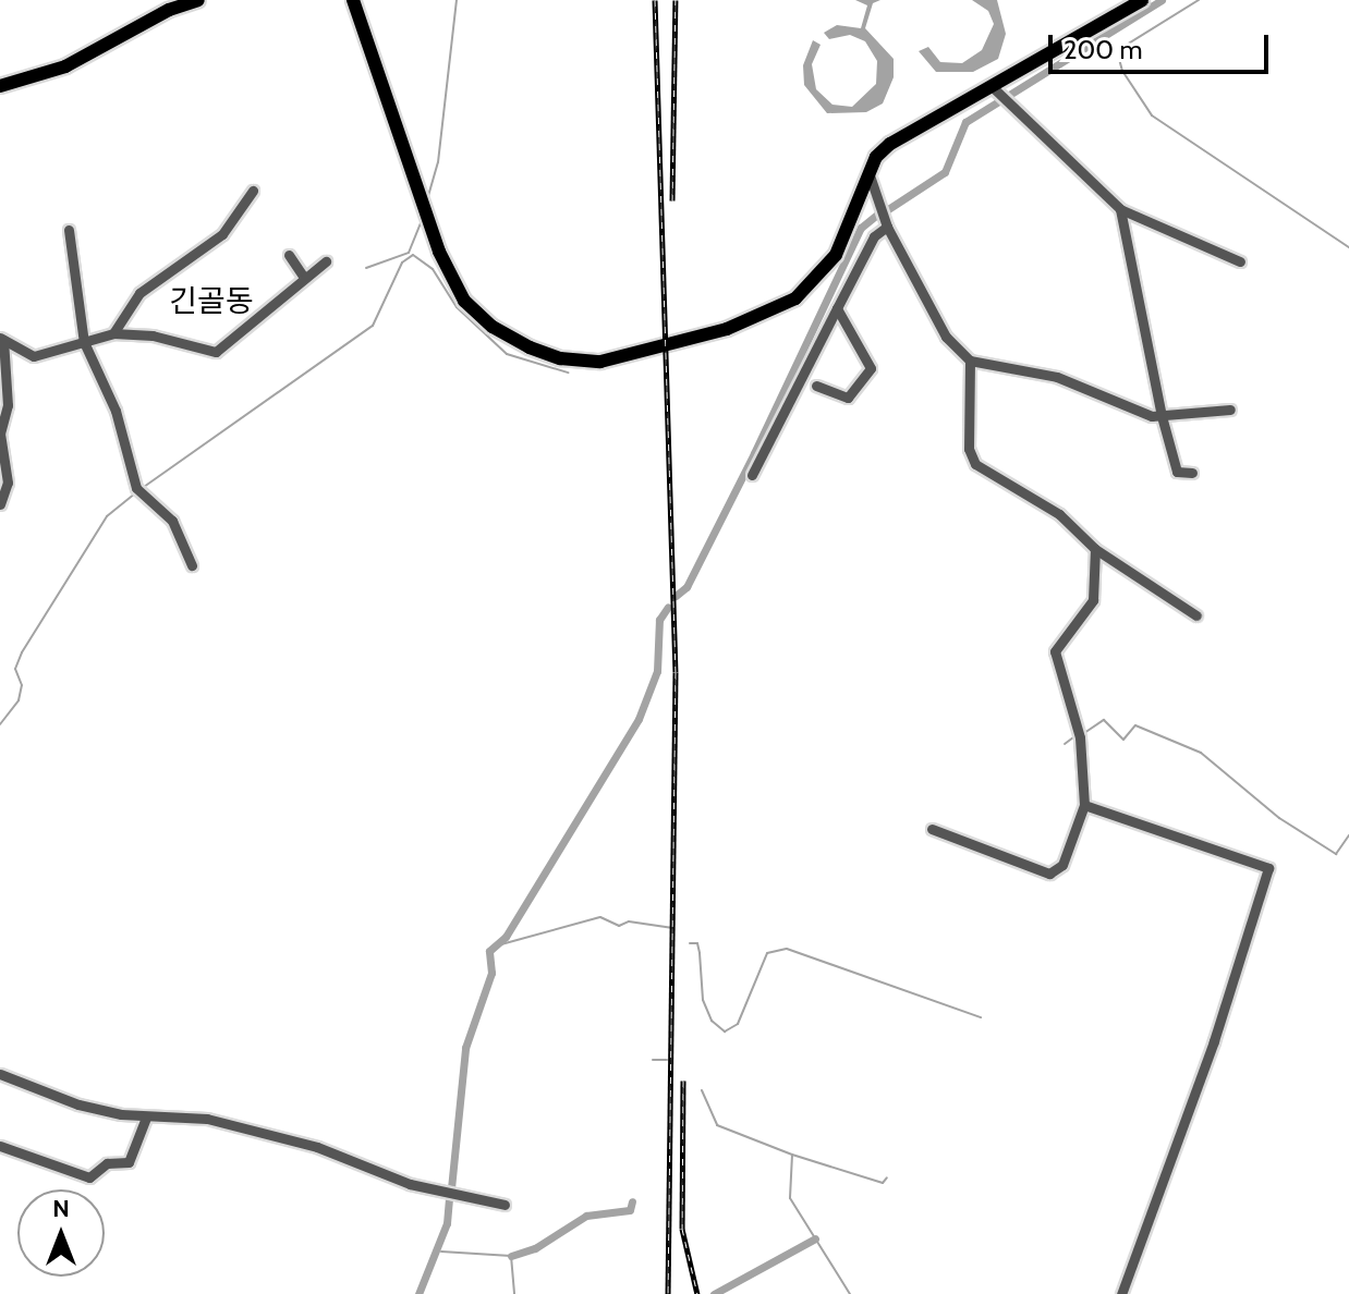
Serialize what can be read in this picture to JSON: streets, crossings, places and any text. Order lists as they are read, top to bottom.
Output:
{
  "districts": ["긴골동"],
  "scale_bar": "200 m",
  "north": "top"
}
